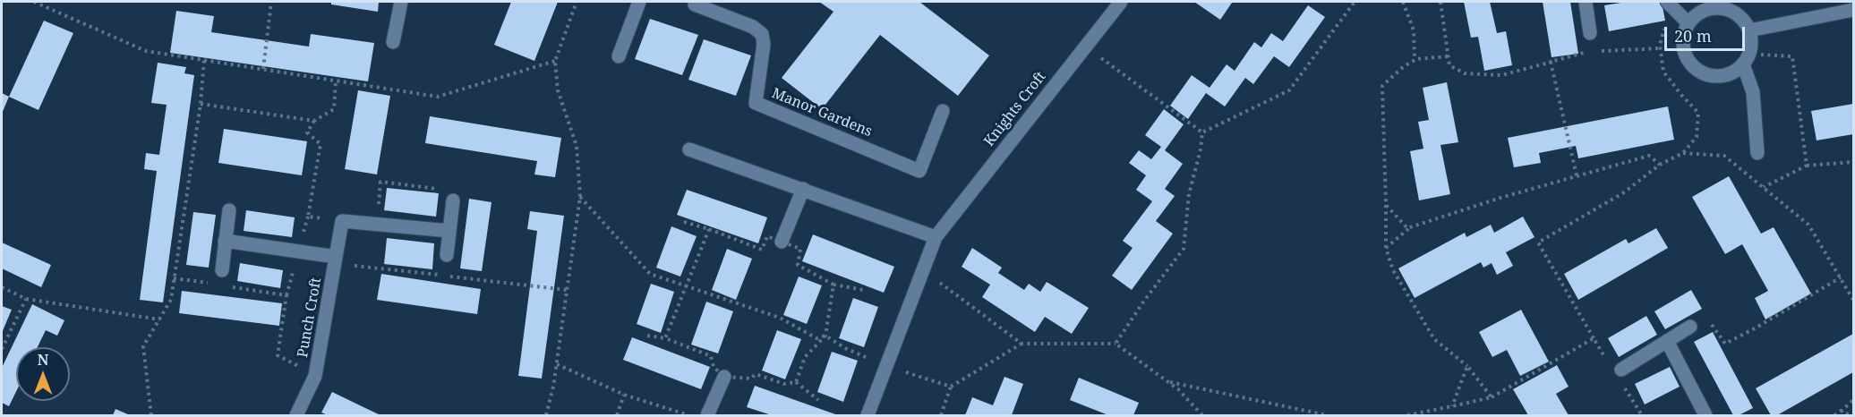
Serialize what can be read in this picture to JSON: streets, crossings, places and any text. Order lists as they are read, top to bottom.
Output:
{
  "streets": {
    "street": ["Knights Croft", "Manor Gardens", "Punch Croft"]
  },
  "scale_bar": "20 m",
  "north": "top"
}
